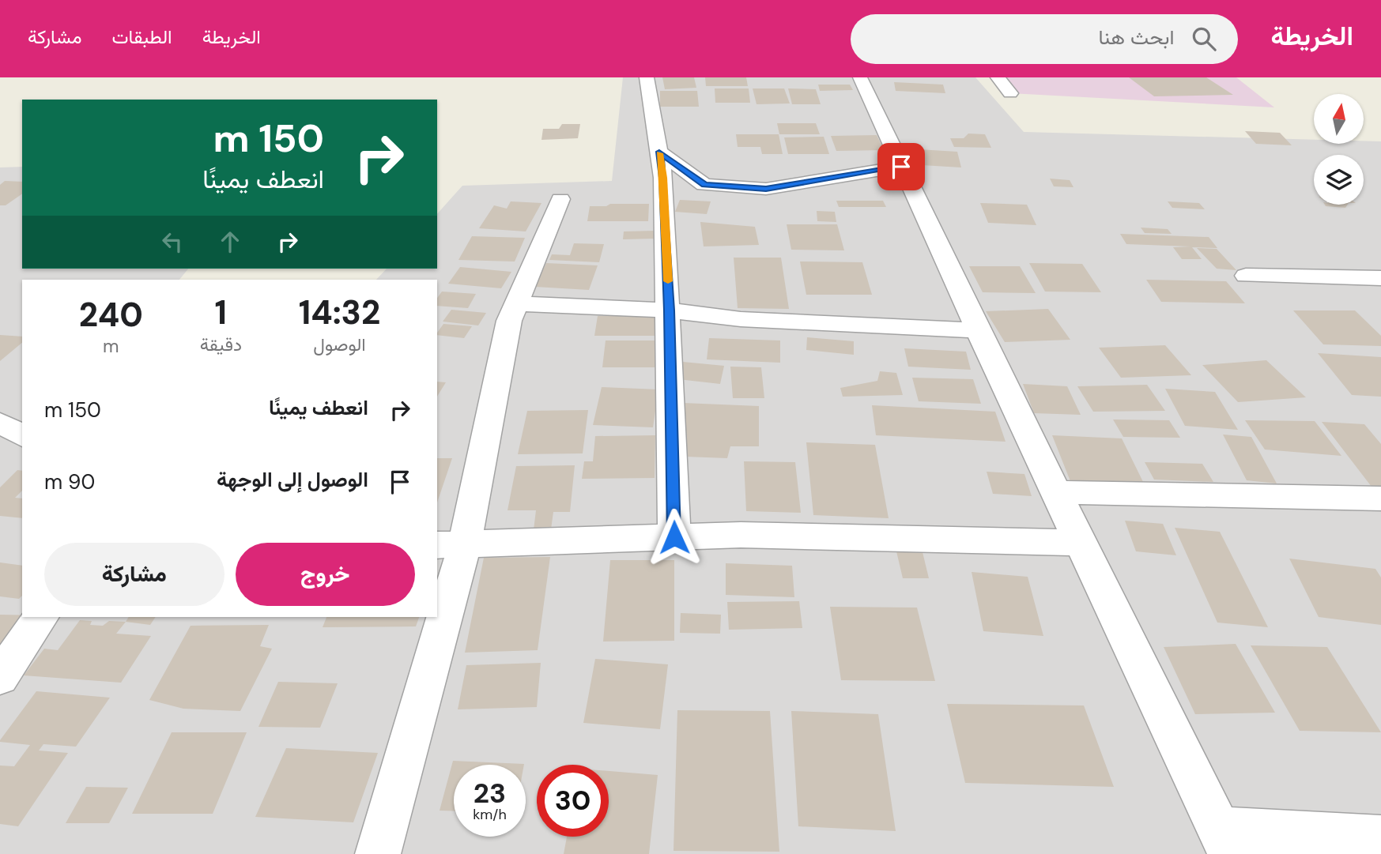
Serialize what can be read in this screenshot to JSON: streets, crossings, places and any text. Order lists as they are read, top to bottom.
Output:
{
  "north": "top",
  "page": {
    "header": "الخريطة",
    "search": "ابحث هنا",
    "nav": ["الخريطة", "الطبقات", "مشاركة"],
    "turn": ["150 m", "انعطف يمينًا"],
    "eta": [
      "14:32",
      "الوصول",
      "1",
      "دقيقة",
      "240",
      "m"
    ],
    "list": [
      {
        "name": "انعطف يمينًا",
        "value": "150 m"
      },
      {
        "name": "الوصول إلى الوجهة",
        "value": "90 m"
      }
    ],
    "buttons": ["خروج", "مشاركة"],
    "speed": "23 km/h",
    "limit": "30"
  }
}
